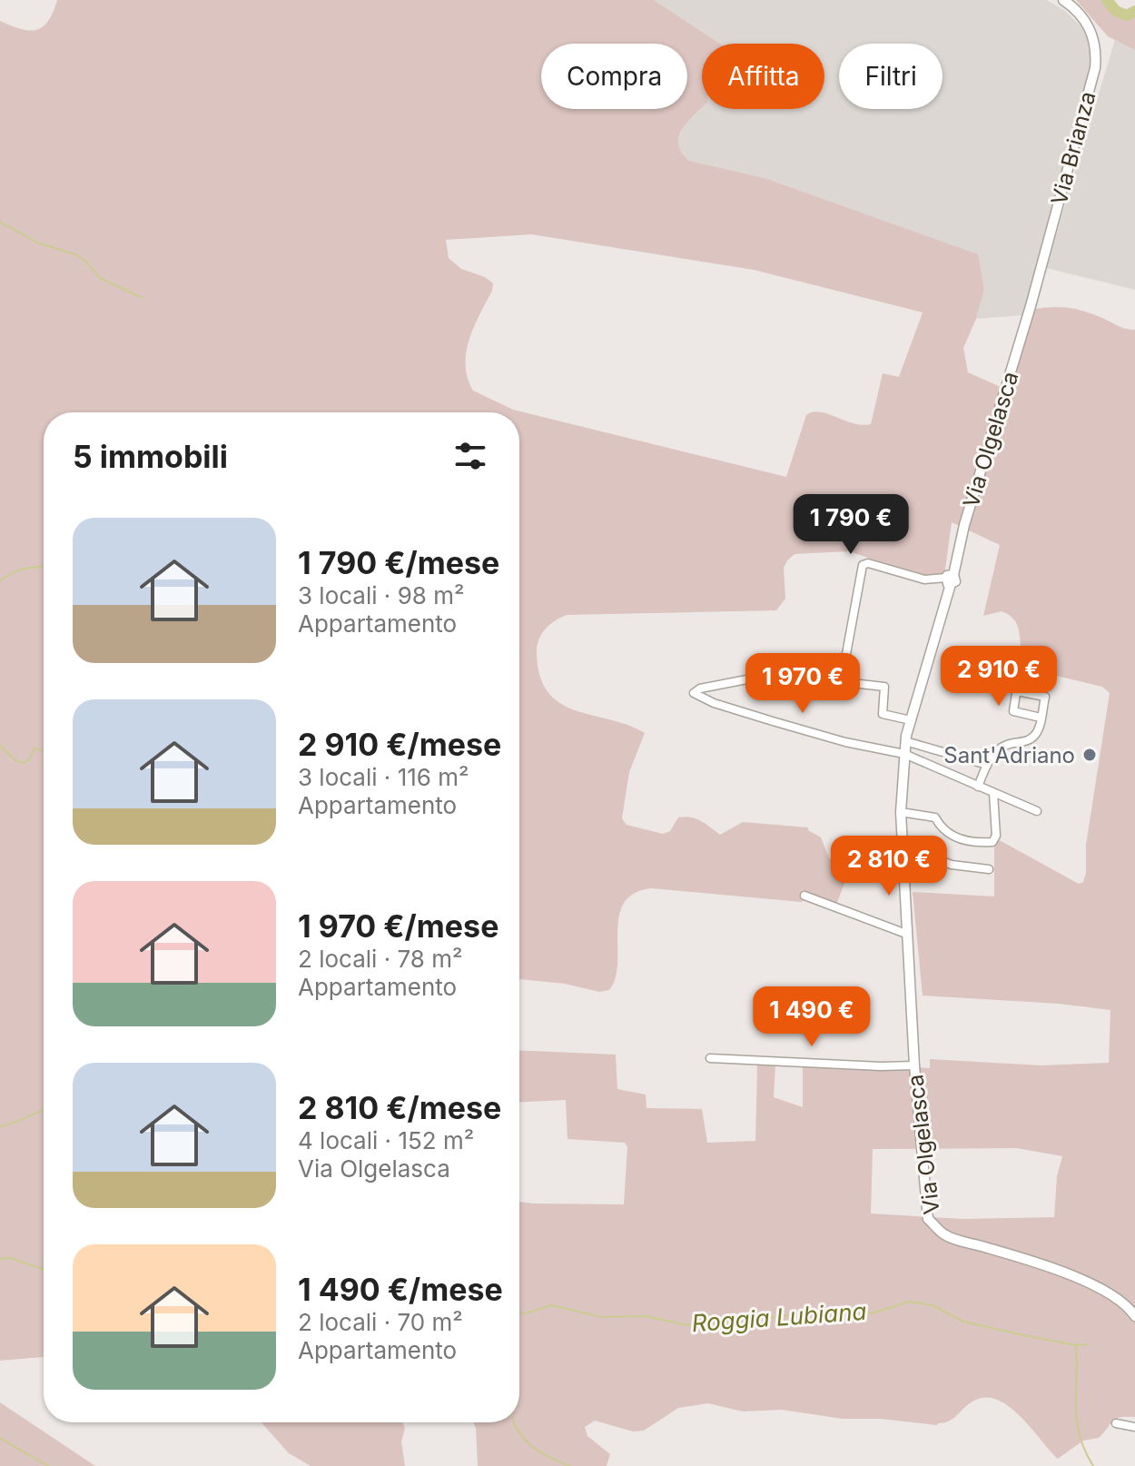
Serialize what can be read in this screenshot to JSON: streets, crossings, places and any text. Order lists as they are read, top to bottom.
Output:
{
  "streets": {
    "street": ["Via Brianza", "Via Olgelasca"]
  },
  "crossings": [
    ["Via Brianza", "Via Olgelasca"]
  ],
  "water": ["Roggia Lubiana"],
  "places": ["Sant'Adriano"],
  "page": {
    "chip": ["Compra", "Affitta", "Filtri"],
    "heading": "5 immobili",
    "price": [
      "1 790 €",
      "2 910 €",
      "1 970 €",
      "2 810 €",
      "1 490 €"
    ],
    "list": [
      {
        "name": "1 790 €/mese",
        "note": "3 locali · 98 m² · Appartamento"
      },
      {
        "name": "2 910 €/mese",
        "note": "3 locali · 116 m² · Appartamento"
      },
      {
        "name": "1 970 €/mese",
        "note": "2 locali · 78 m² · Appartamento"
      },
      {
        "name": "2 810 €/mese",
        "note": "4 locali · 152 m² · Via Olgelasca"
      },
      {
        "name": "1 490 €/mese",
        "note": "2 locali · 70 m² · Appartamento"
      }
    ]
  }
}
